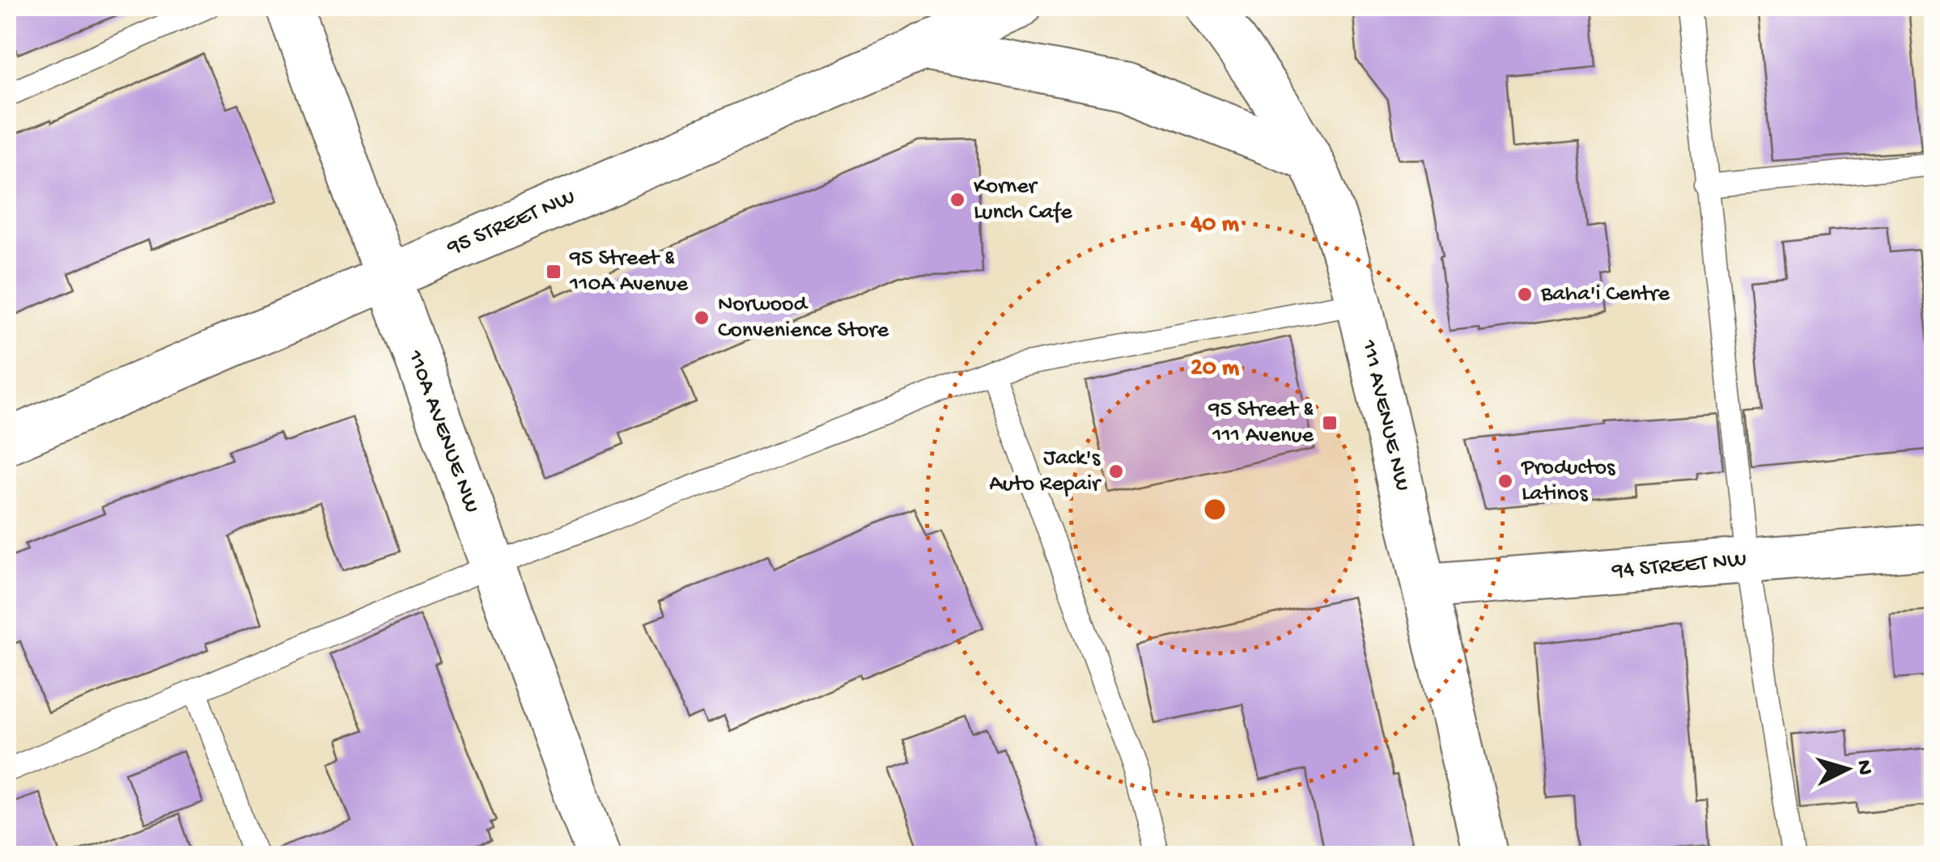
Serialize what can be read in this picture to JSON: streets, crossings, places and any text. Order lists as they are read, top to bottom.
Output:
{
  "streets": {
    "street": [
      "95 STREET NW",
      "111 AVENUE NW",
      "110A AVENUE NW",
      "94 STREET NW"
    ]
  },
  "crossings": [
    ["95 STREET NW", "110A AVENUE NW"],
    ["111 AVENUE NW", "94 STREET NW"]
  ],
  "places": {
    "other": [
      "Korner Lunch Cafe",
      "Baha'i Centre",
      "Norwood Convenience Store",
      "Jack's Auto Repair",
      "Productos Latinos"
    ],
    "transit": ["95 Street & 110A Avenue", "95 Street & 111 Avenue"]
  },
  "north": "right",
  "rings": ["40 m", "20 m"]
}
